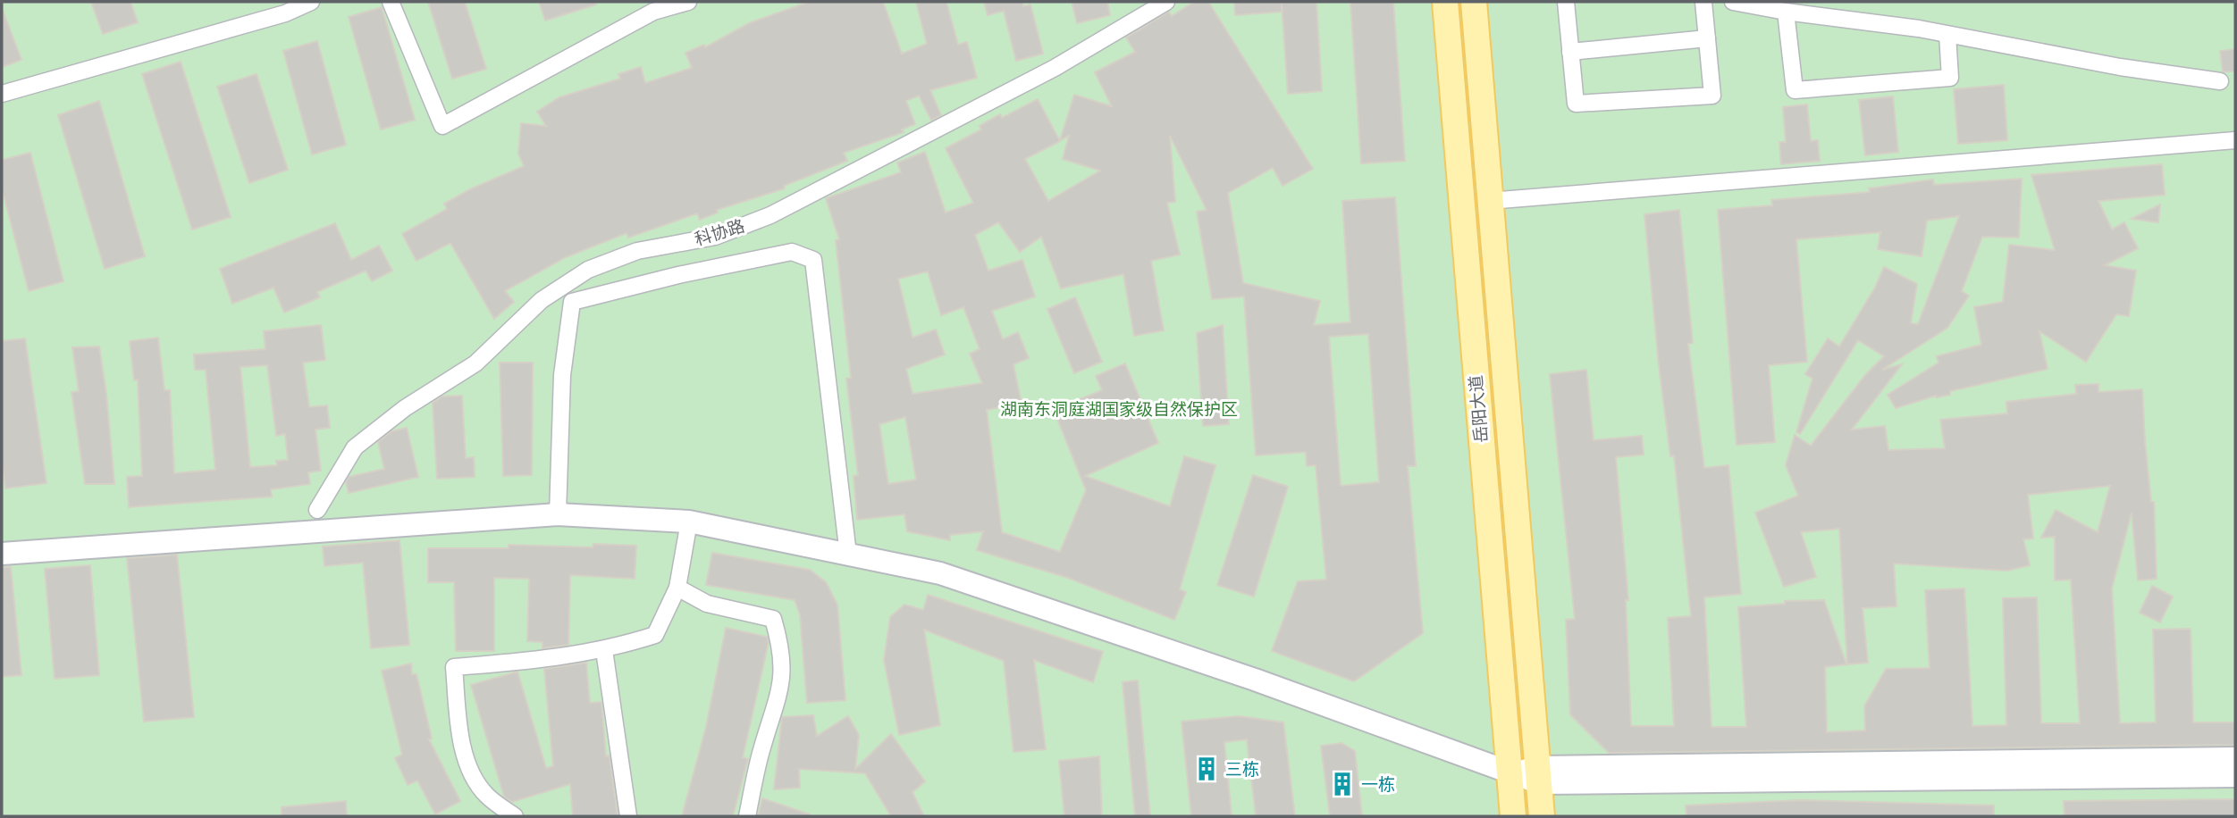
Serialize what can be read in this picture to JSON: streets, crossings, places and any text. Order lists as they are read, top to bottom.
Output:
{
  "streets": {
    "main road": ["岳阳大道"],
    "street": ["科协路"]
  },
  "parks": ["湖南东洞庭湖国家级自然保护区"],
  "places": {
    "building": ["三栋", "一栋"]
  }
}
